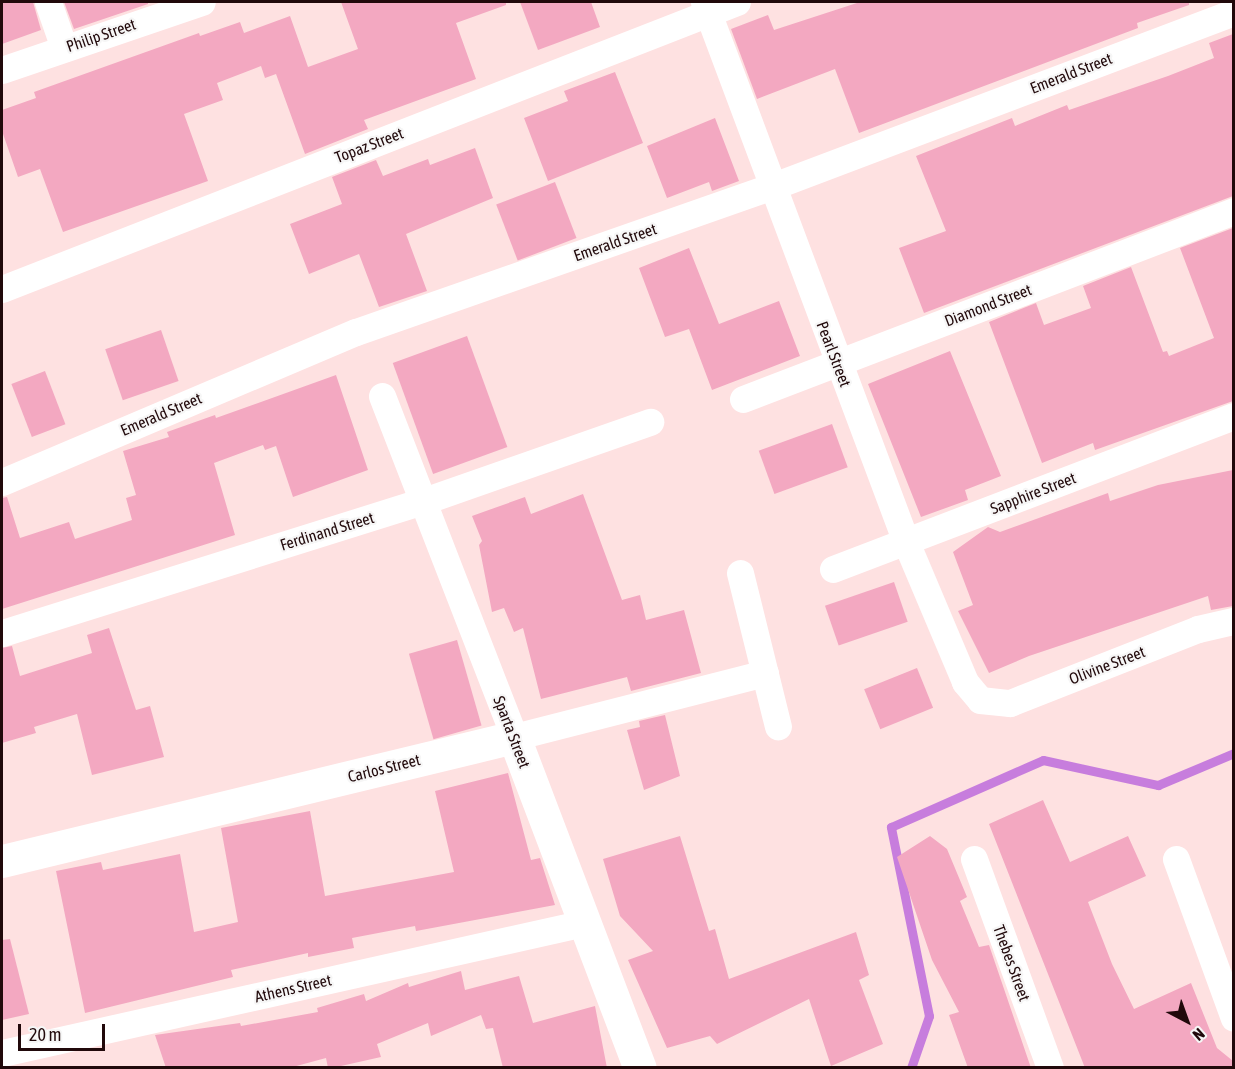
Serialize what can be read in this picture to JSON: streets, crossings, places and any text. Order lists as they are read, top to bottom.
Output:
{
  "streets": {
    "street": [
      "Philip Street",
      "Emerald Street",
      "Topaz Street",
      "Diamond Street",
      "Pearl Street",
      "Sapphire Street",
      "Ferdinand Street",
      "Olivine Street",
      "Sparta Street",
      "Carlos Street",
      "Thebes Street",
      "Athens Street"
    ]
  },
  "crossings": [
    ["Emerald Street", "Pearl Street"],
    ["Topaz Street", "Pearl Street"],
    ["Diamond Street", "Pearl Street"],
    ["Pearl Street", "Sapphire Street"],
    ["Pearl Street", "Olivine Street"],
    ["Ferdinand Street", "Sparta Street"],
    ["Sparta Street", "Carlos Street"],
    ["Sparta Street", "Athens Street"]
  ],
  "scale_bar": "20 m",
  "north": "bottom right"
}
